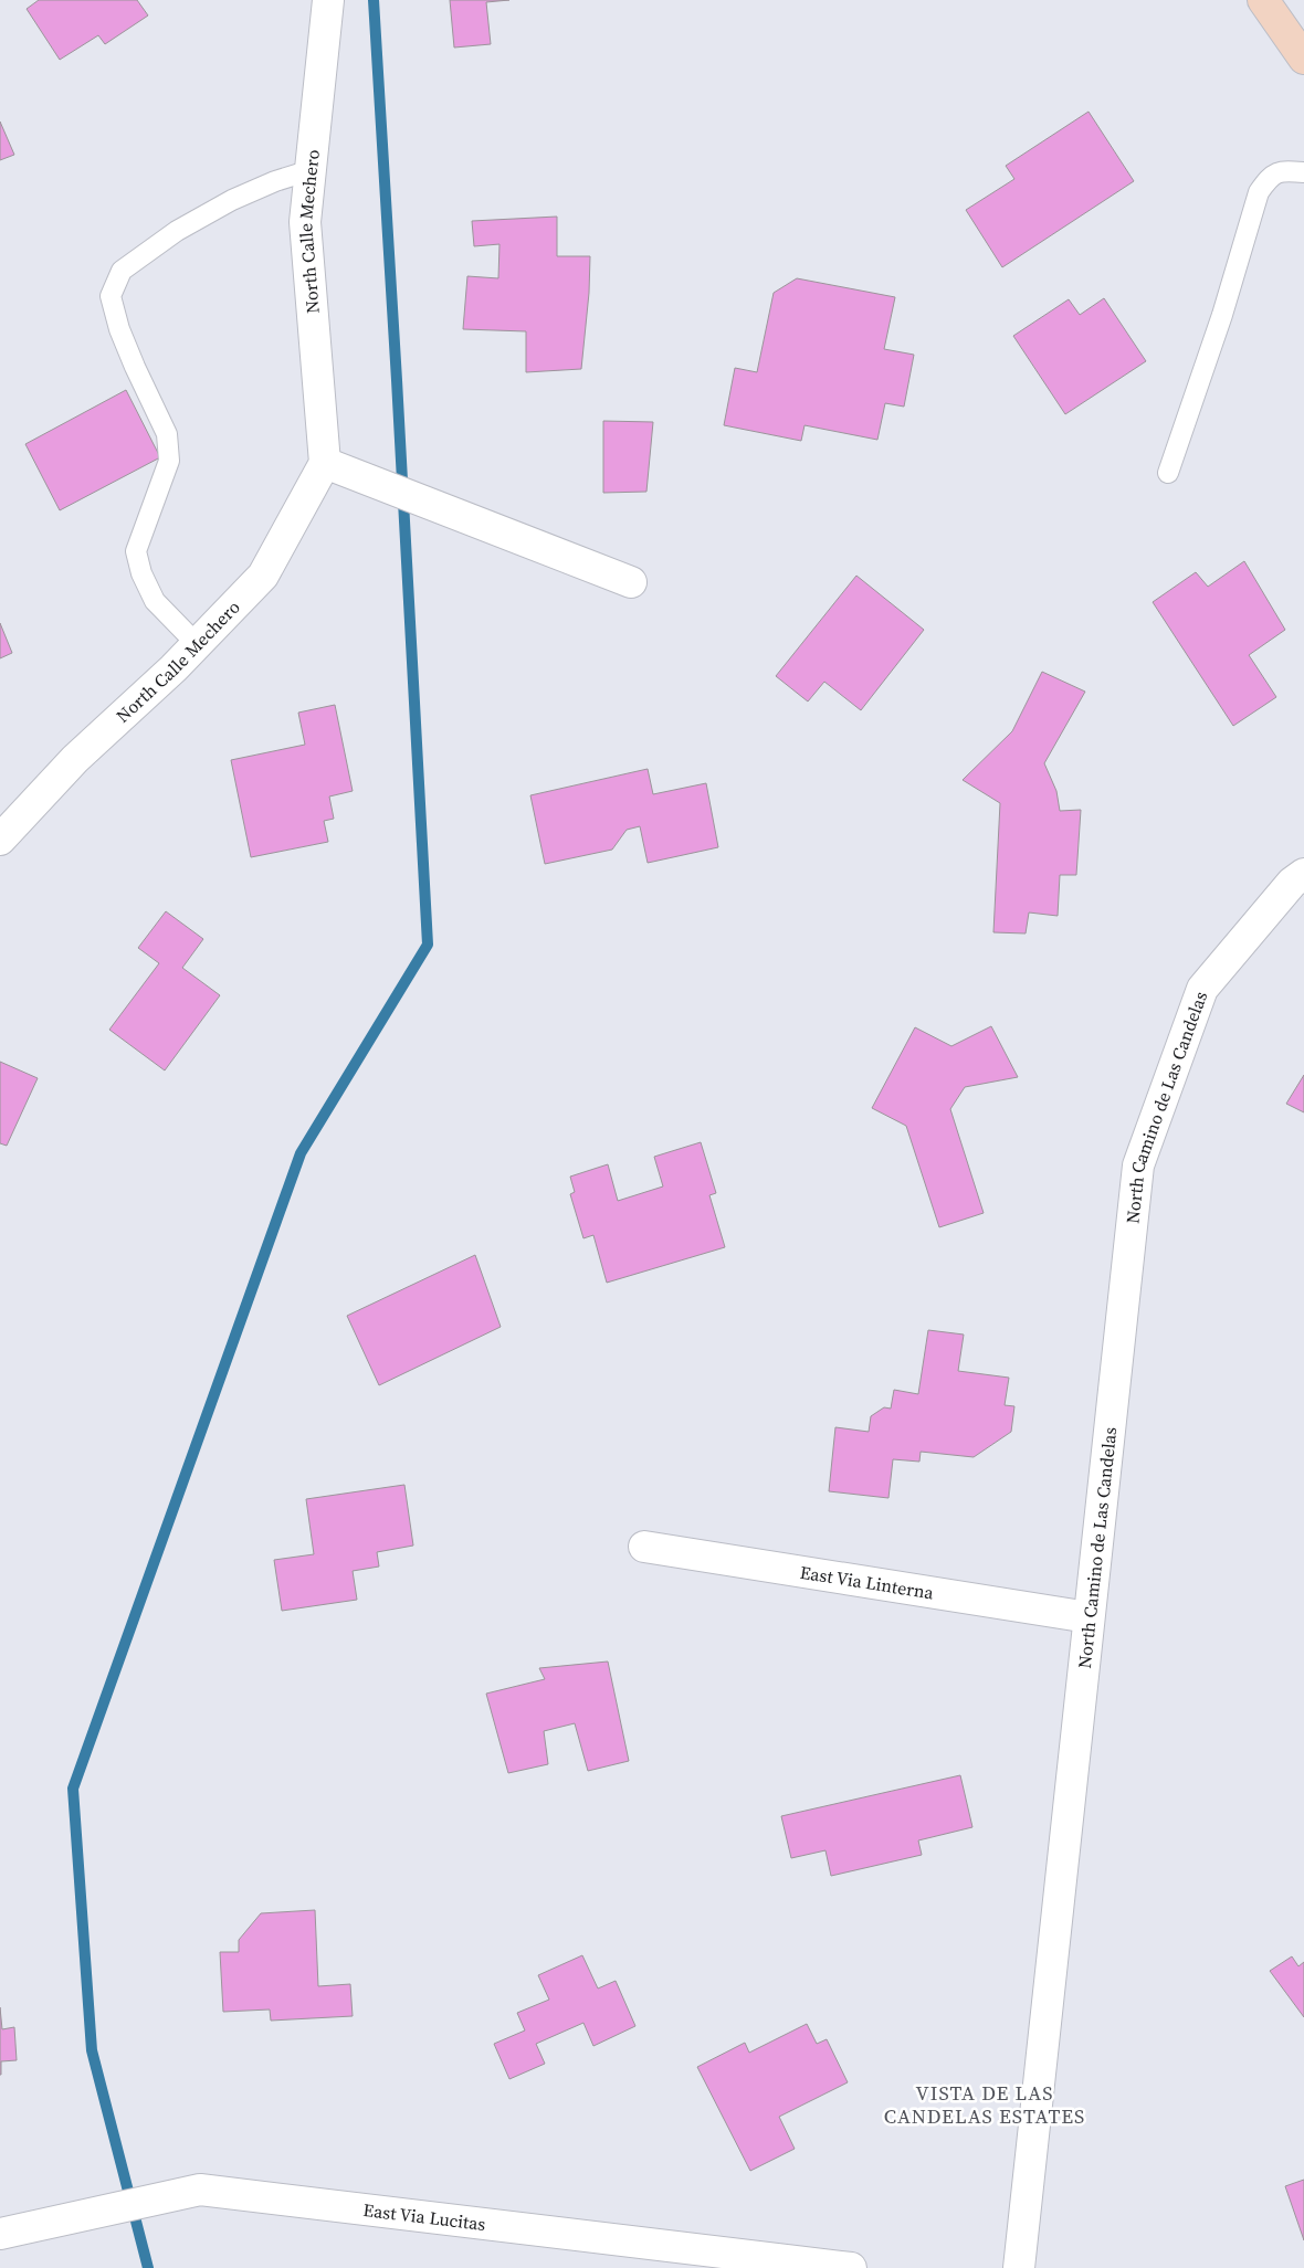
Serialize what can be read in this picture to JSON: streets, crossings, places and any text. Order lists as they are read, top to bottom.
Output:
{
  "streets": {
    "street": [
      "North Calle Mechero",
      "North Camino de Las Candelas",
      "East Via Linterna",
      "East Via Lucitas"
    ]
  },
  "crossings": [
    ["North Camino de Las Candelas", "East Via Linterna"]
  ],
  "districts": ["VISTA DE LAS CANDELAS ESTATES"]
}
